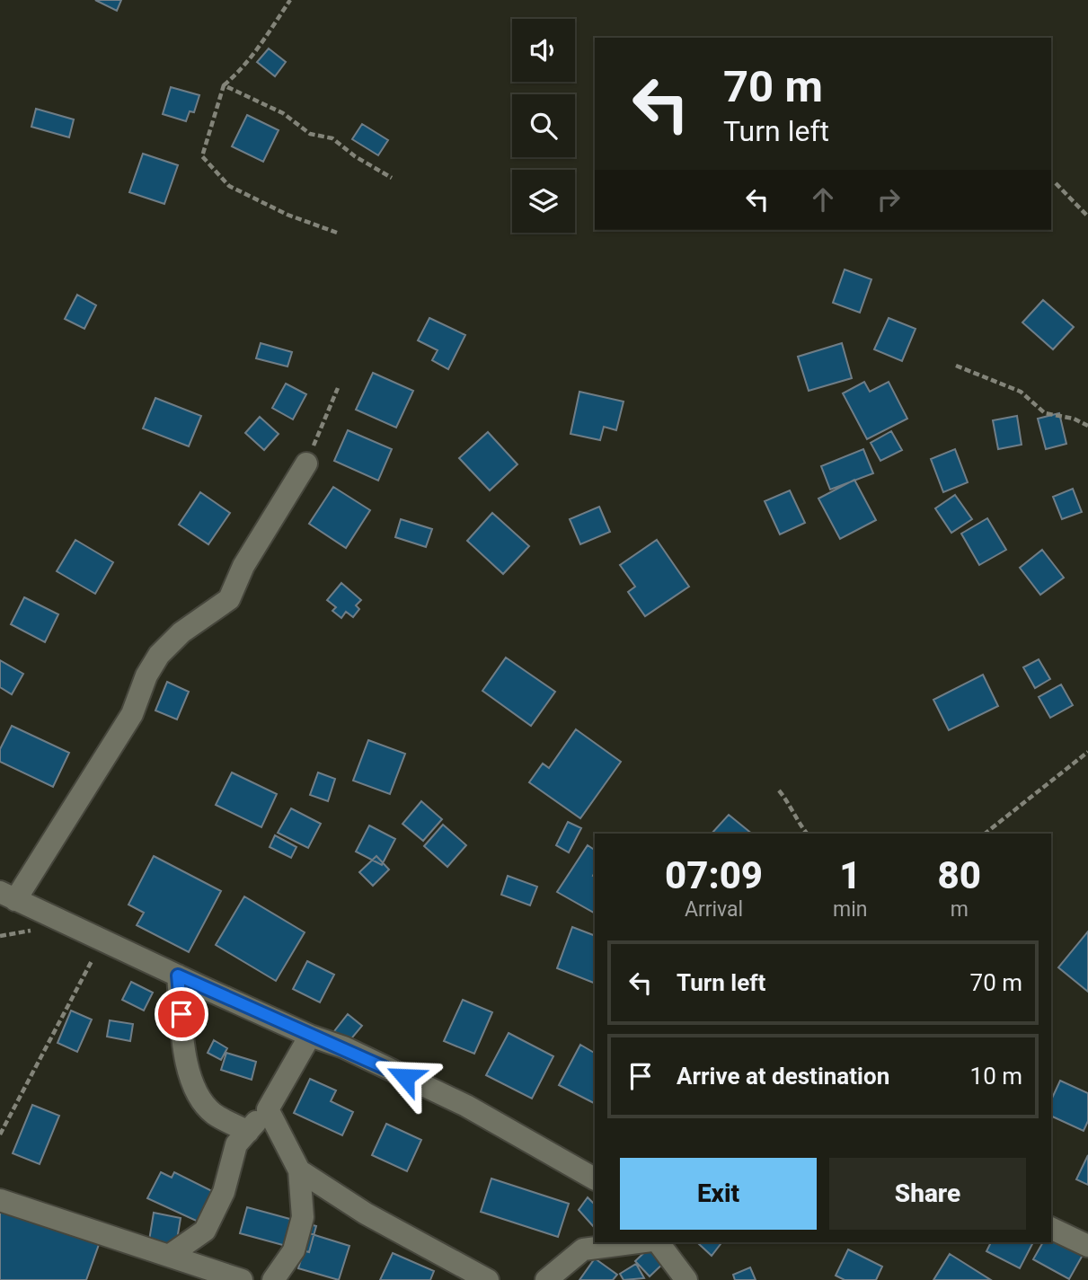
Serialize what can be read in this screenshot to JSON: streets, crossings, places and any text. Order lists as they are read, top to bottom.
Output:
{
  "page": {
    "turn": ["70 m", "Turn left"],
    "eta": [
      "07:09",
      "Arrival",
      "1",
      "min",
      "80",
      "m"
    ],
    "list": [
      {
        "name": "Turn left",
        "value": "70 m"
      },
      {
        "name": "Arrive at destination",
        "value": "10 m"
      }
    ],
    "buttons": ["Exit", "Share"]
  }
}
